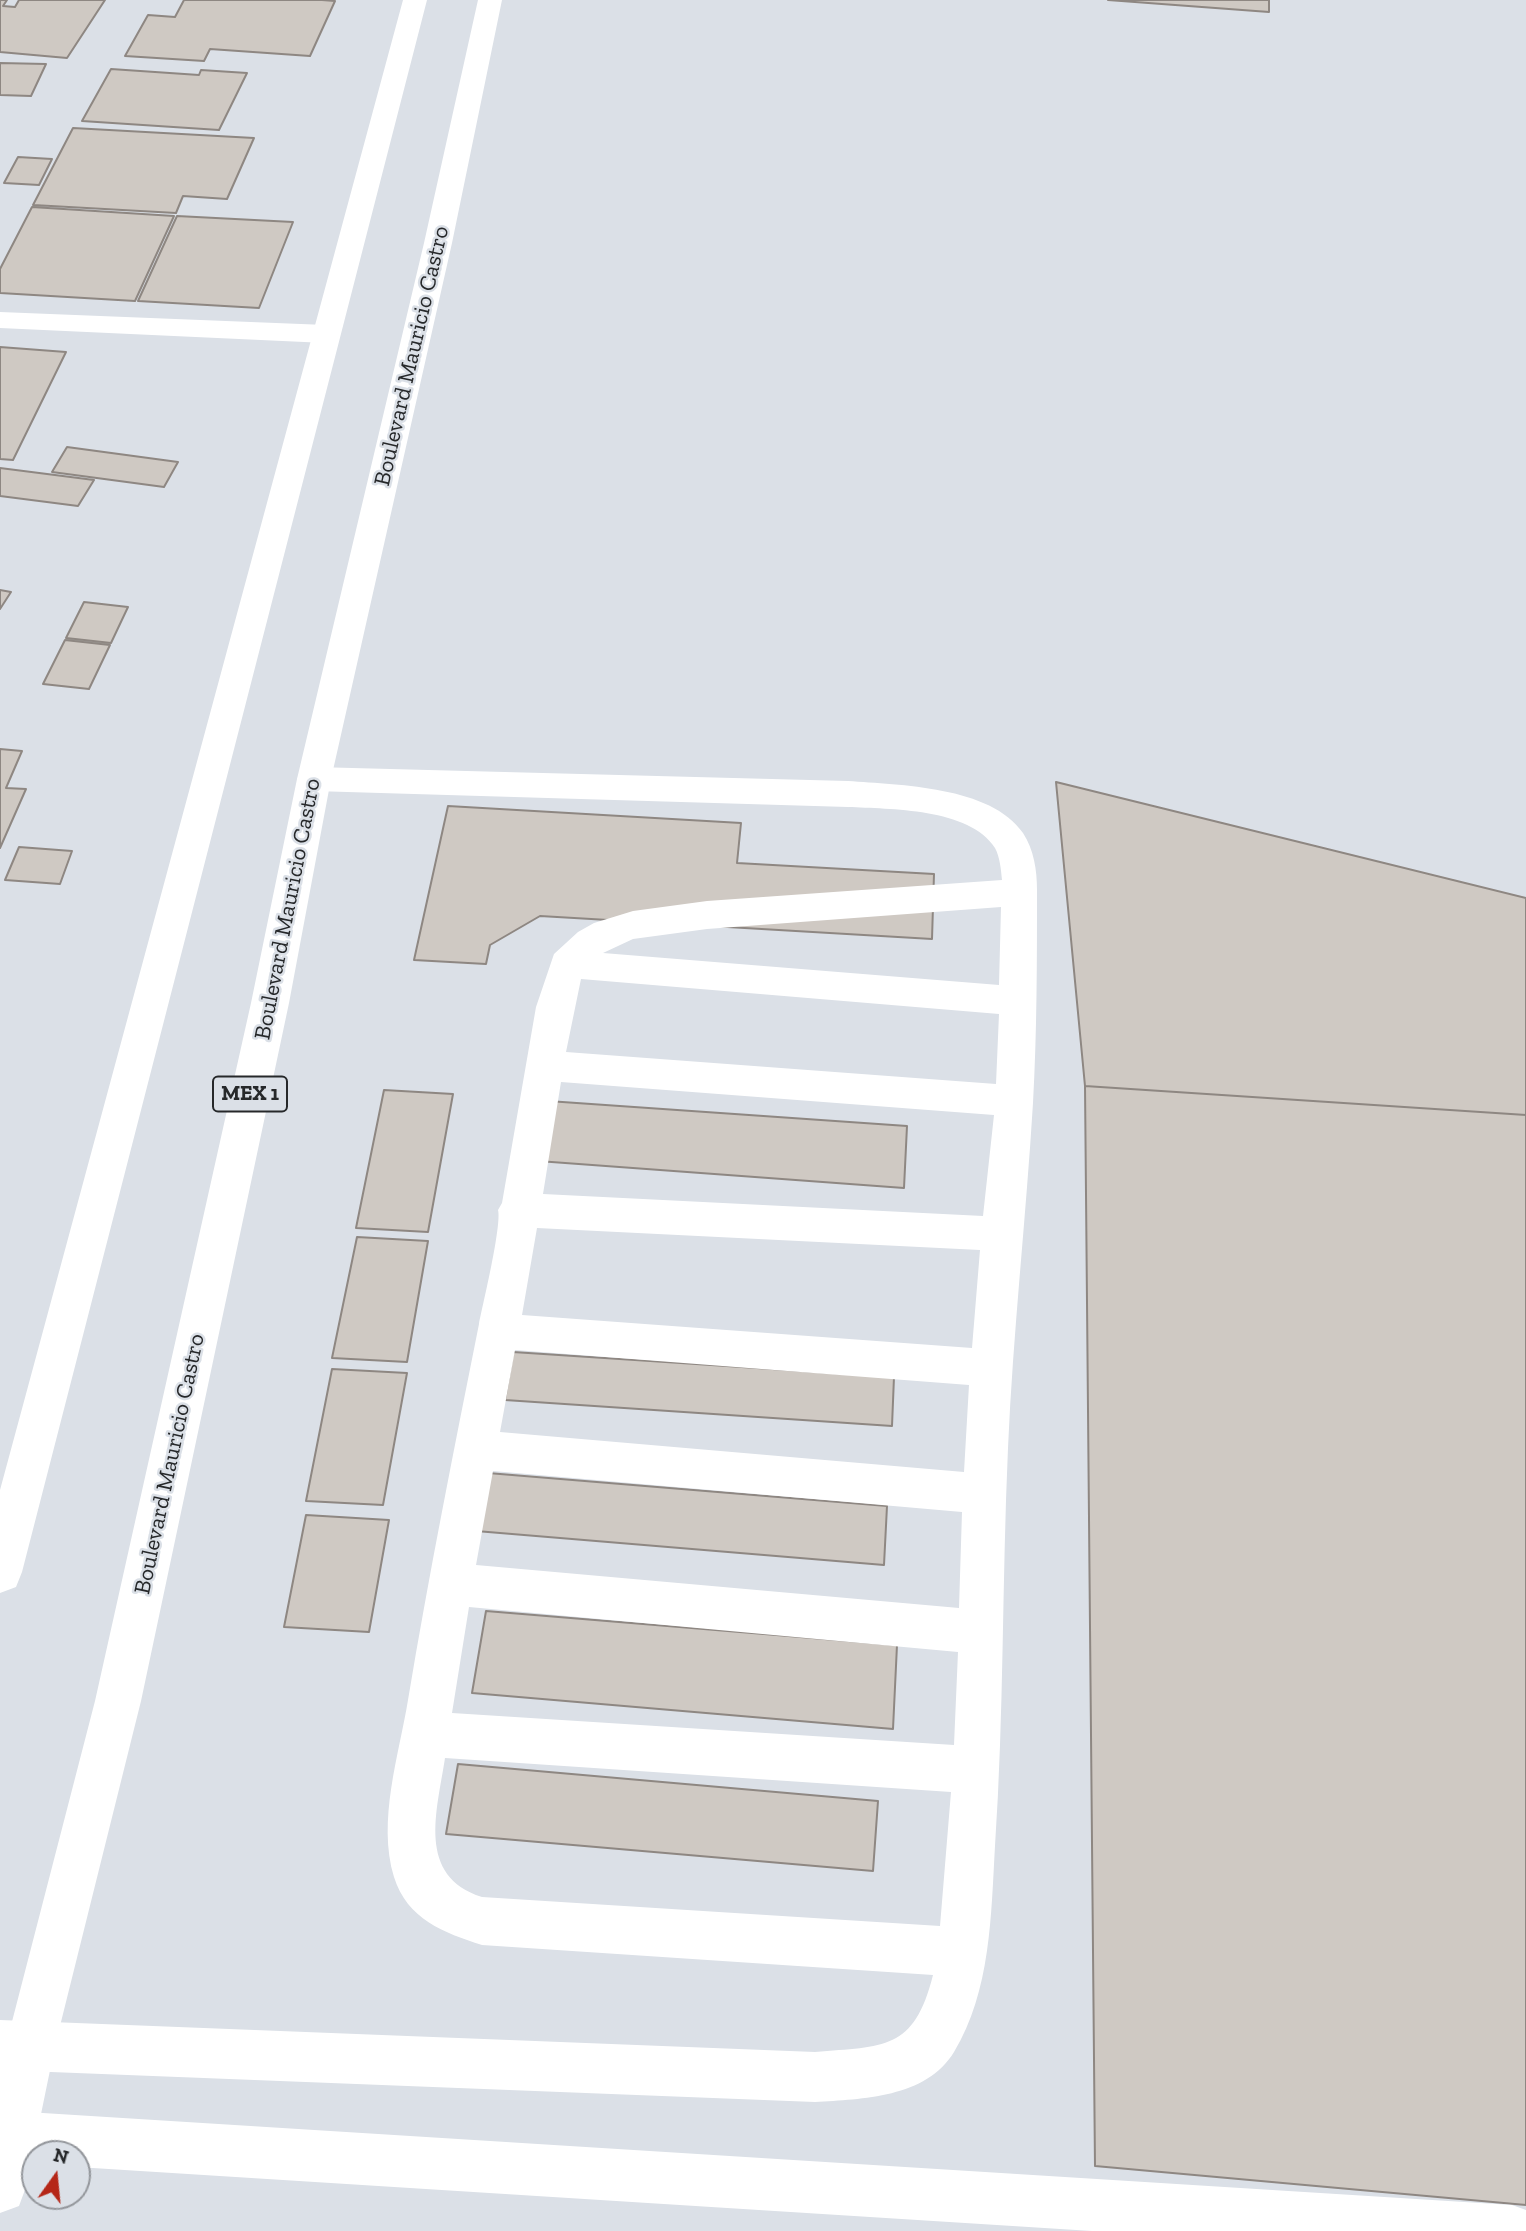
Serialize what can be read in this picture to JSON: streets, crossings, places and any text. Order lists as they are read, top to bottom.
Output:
{
  "streets": {
    "main road": ["Boulevard Mauricio Castro", "MEX 1"]
  },
  "north": "top"
}
